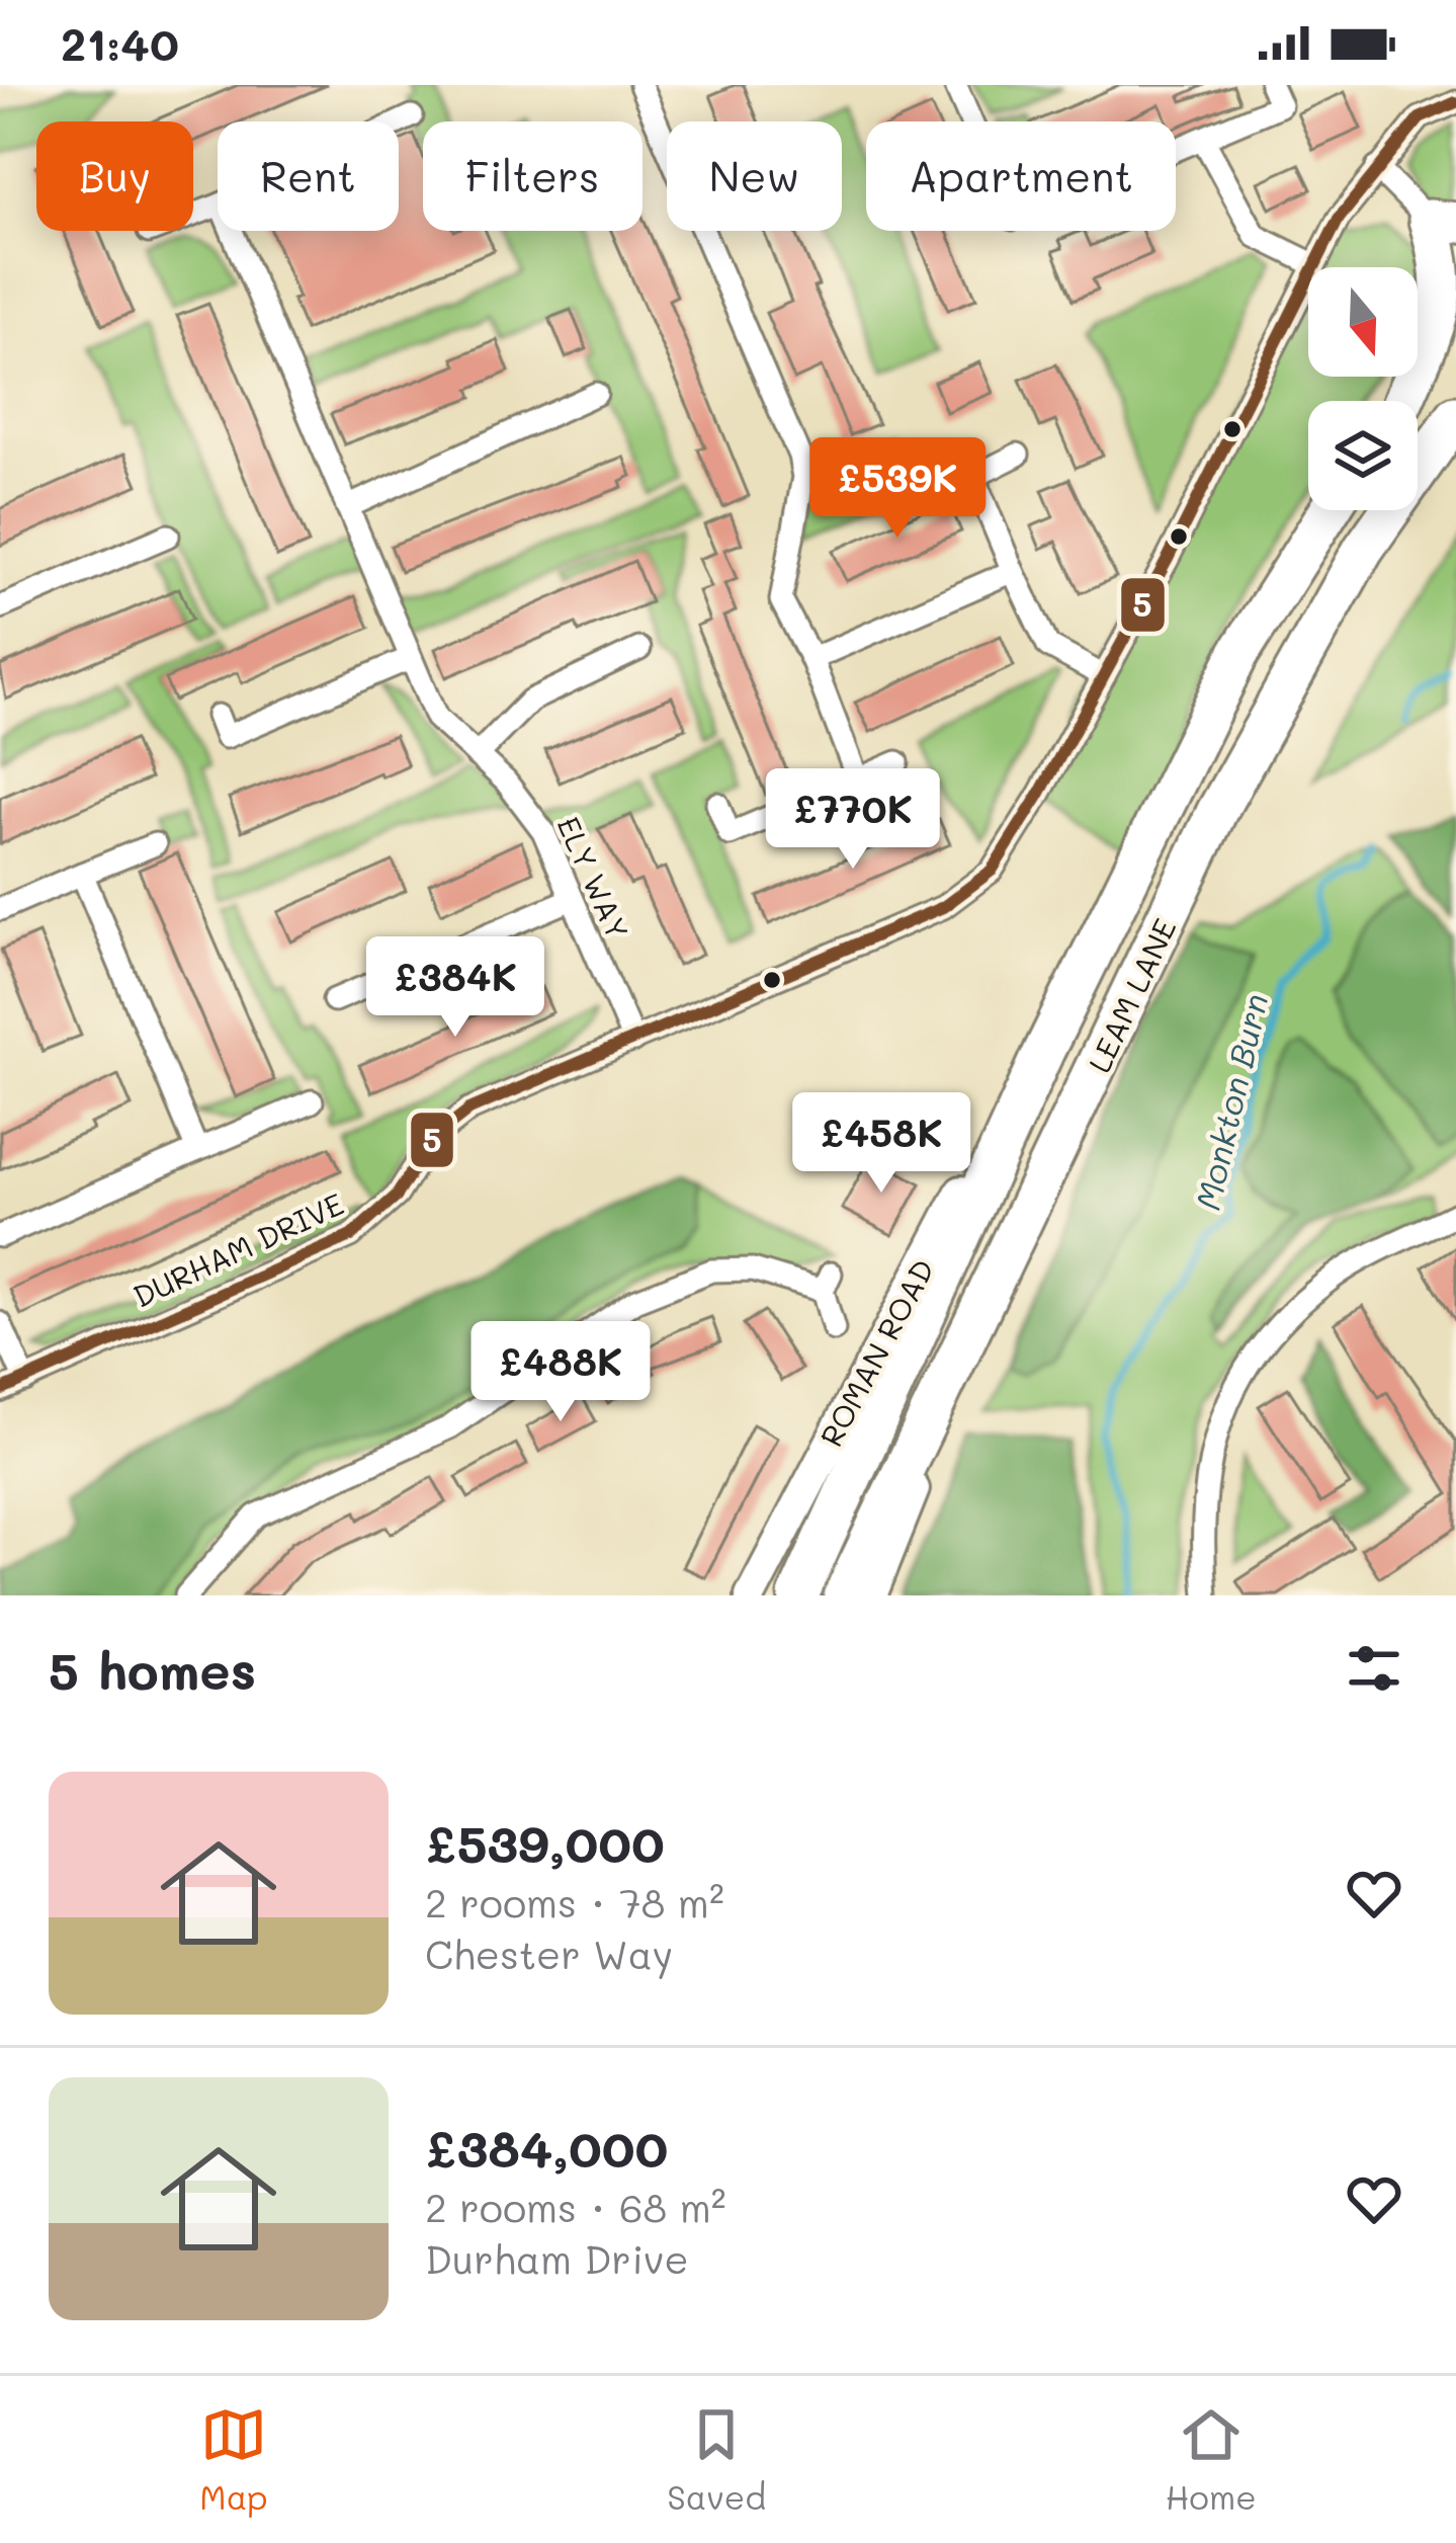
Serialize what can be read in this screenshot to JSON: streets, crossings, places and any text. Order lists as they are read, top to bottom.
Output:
{
  "streets": {
    "highway": ["LEAM LANE"],
    "main road": ["ROMAN ROAD"],
    "street": ["ELY WAY", "DURHAM DRIVE"]
  },
  "crossings": [
    ["ELY WAY", "DURHAM DRIVE"],
    ["LEAM LANE", "ROMAN ROAD"]
  ],
  "water": ["Monkton Burn"],
  "lines": ["transit line 5"],
  "north": "bottom",
  "page": {
    "status": "21:40",
    "chip": [
      "Buy",
      "Rent",
      "Filters",
      "New",
      "Apartment"
    ],
    "price": [
      "£539K",
      "£770K",
      "£384K",
      "£458K",
      "£488K"
    ],
    "heading": "5 homes",
    "list": [
      {
        "name": "£539,000",
        "note": "2 rooms · 78 m² · Chester Way"
      },
      {
        "name": "£384,000",
        "note": "2 rooms · 68 m² · Durham Drive"
      }
    ],
    "tabs": ["Map", "Saved", "Home"]
  }
}
